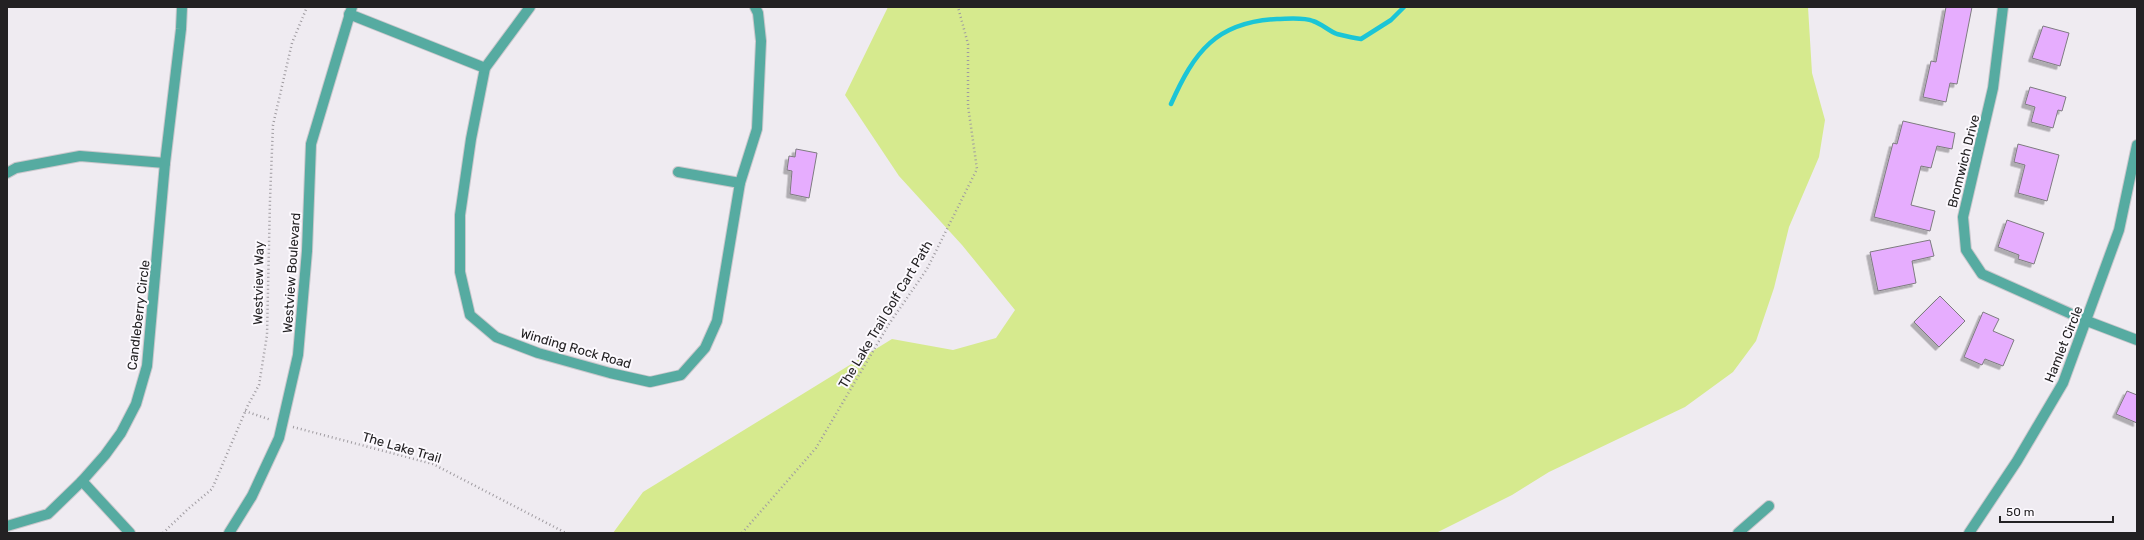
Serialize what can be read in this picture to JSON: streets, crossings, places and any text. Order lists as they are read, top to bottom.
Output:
{
  "streets": {
    "street": [
      "Bromwich Drive",
      "Westview Boulevard",
      "Candleberry Circle",
      "Hamlet Circle",
      "Winding Rock Road"
    ],
    "path": ["Westview Way", "The Lake Trail Golf Cart Path", "The Lake Trail"]
  },
  "crossings": [
    ["Bromwich Drive", "Hamlet Circle"],
    ["Westview Boulevard", "The Lake Trail"],
    ["Westview Way", "The Lake Trail"]
  ],
  "scale_bar": "50 m"
}
